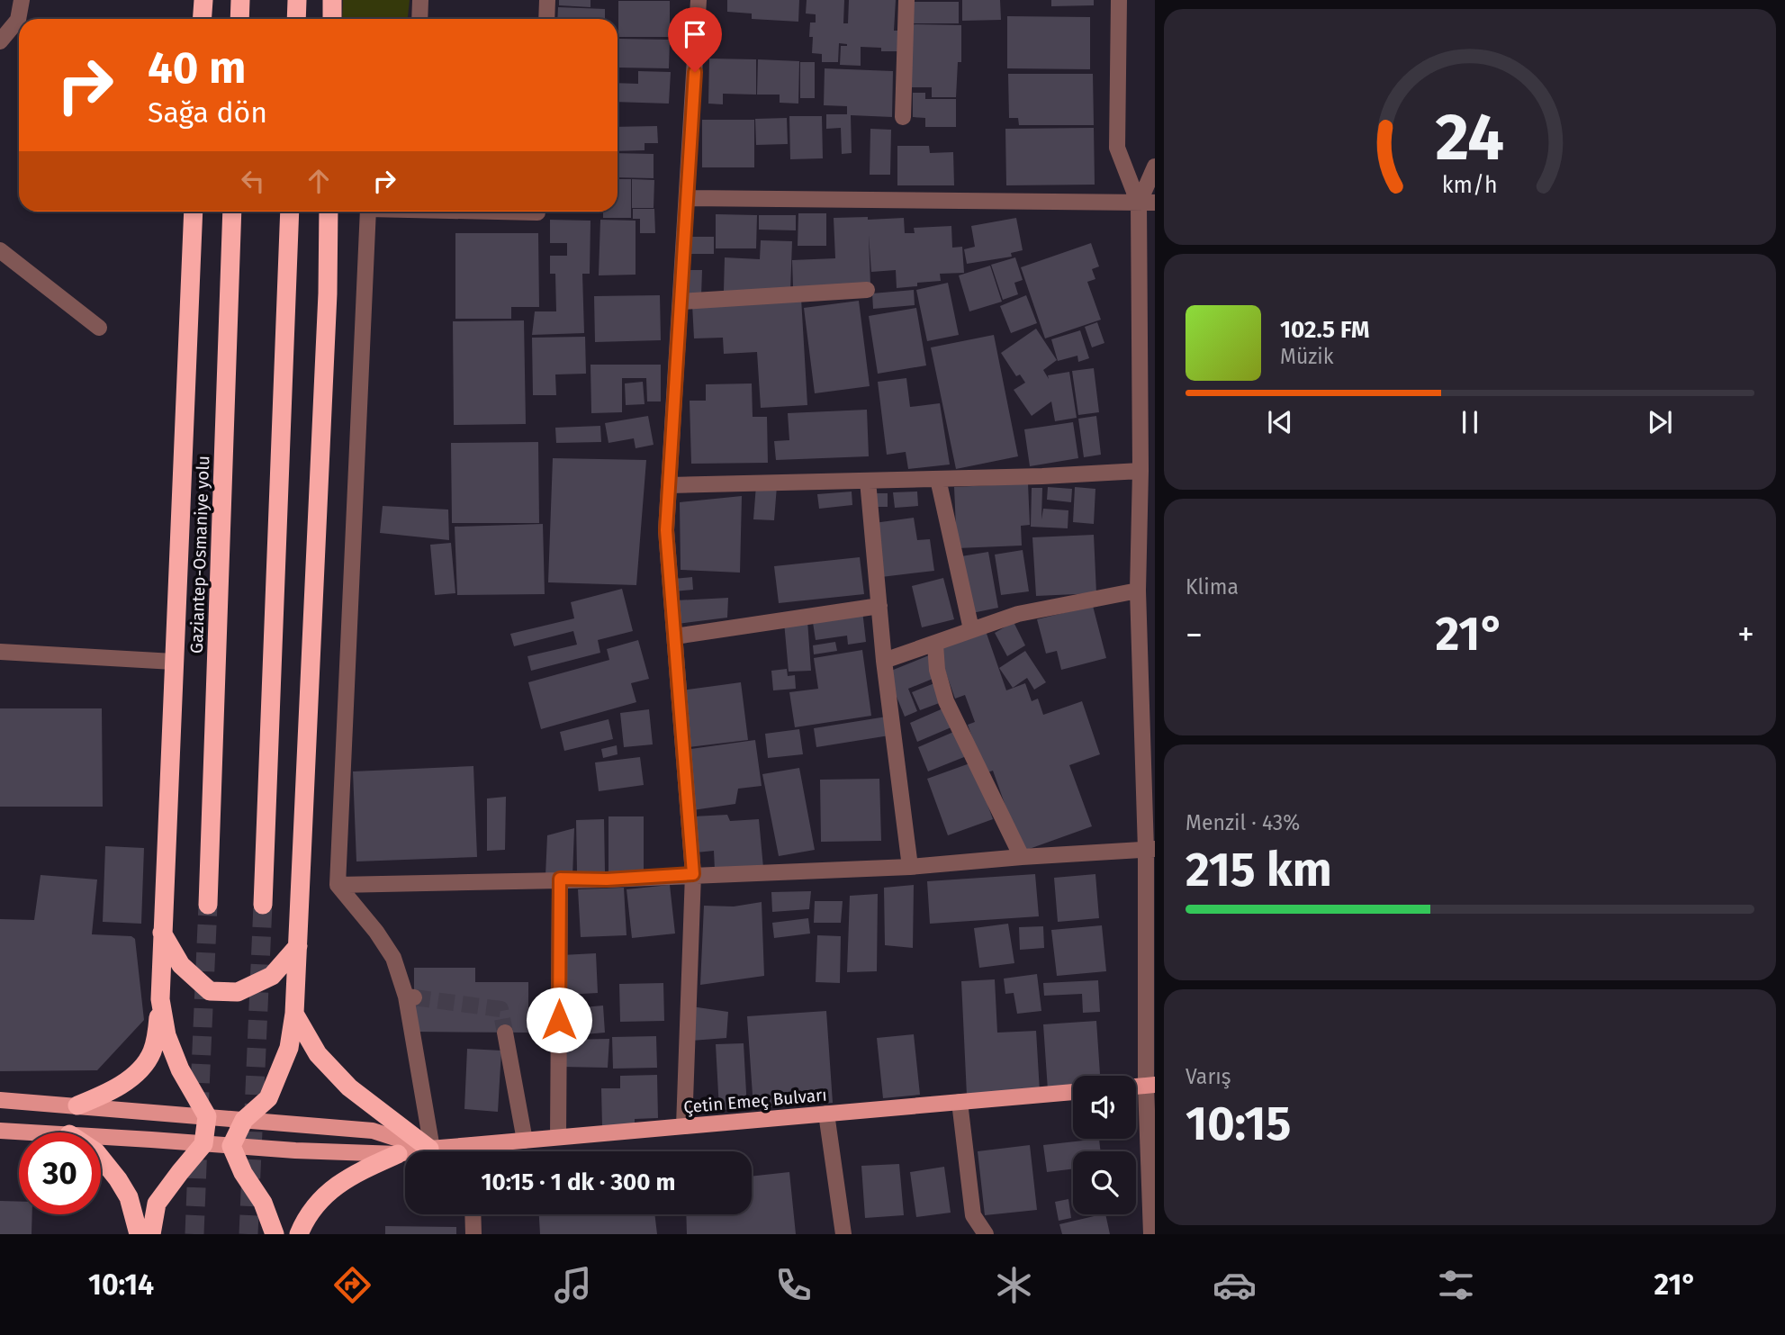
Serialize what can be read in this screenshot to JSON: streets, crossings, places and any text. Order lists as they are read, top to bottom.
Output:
{
  "streets": {
    "highway": ["Gaziantep-Osmaniye yolu"],
    "main road": ["Çetin Emeç Bulvarı"]
  },
  "page": {
    "turn": ["40 m", "Sağa dön"],
    "song": ["102.5 FM", "Müzik"],
    "tile": [
      "Klima",
      ["Menzil · 43%", "215 km"],
      ["Varış", "10:15"]
    ],
    "heat": ["−", "21°", "+"],
    "limit": "30",
    "trip": "10:15 · 1 dk · 300 m",
    "tabs": ["10:14", "21°"],
    "gauge": ["24", "km/h"]
  }
}
